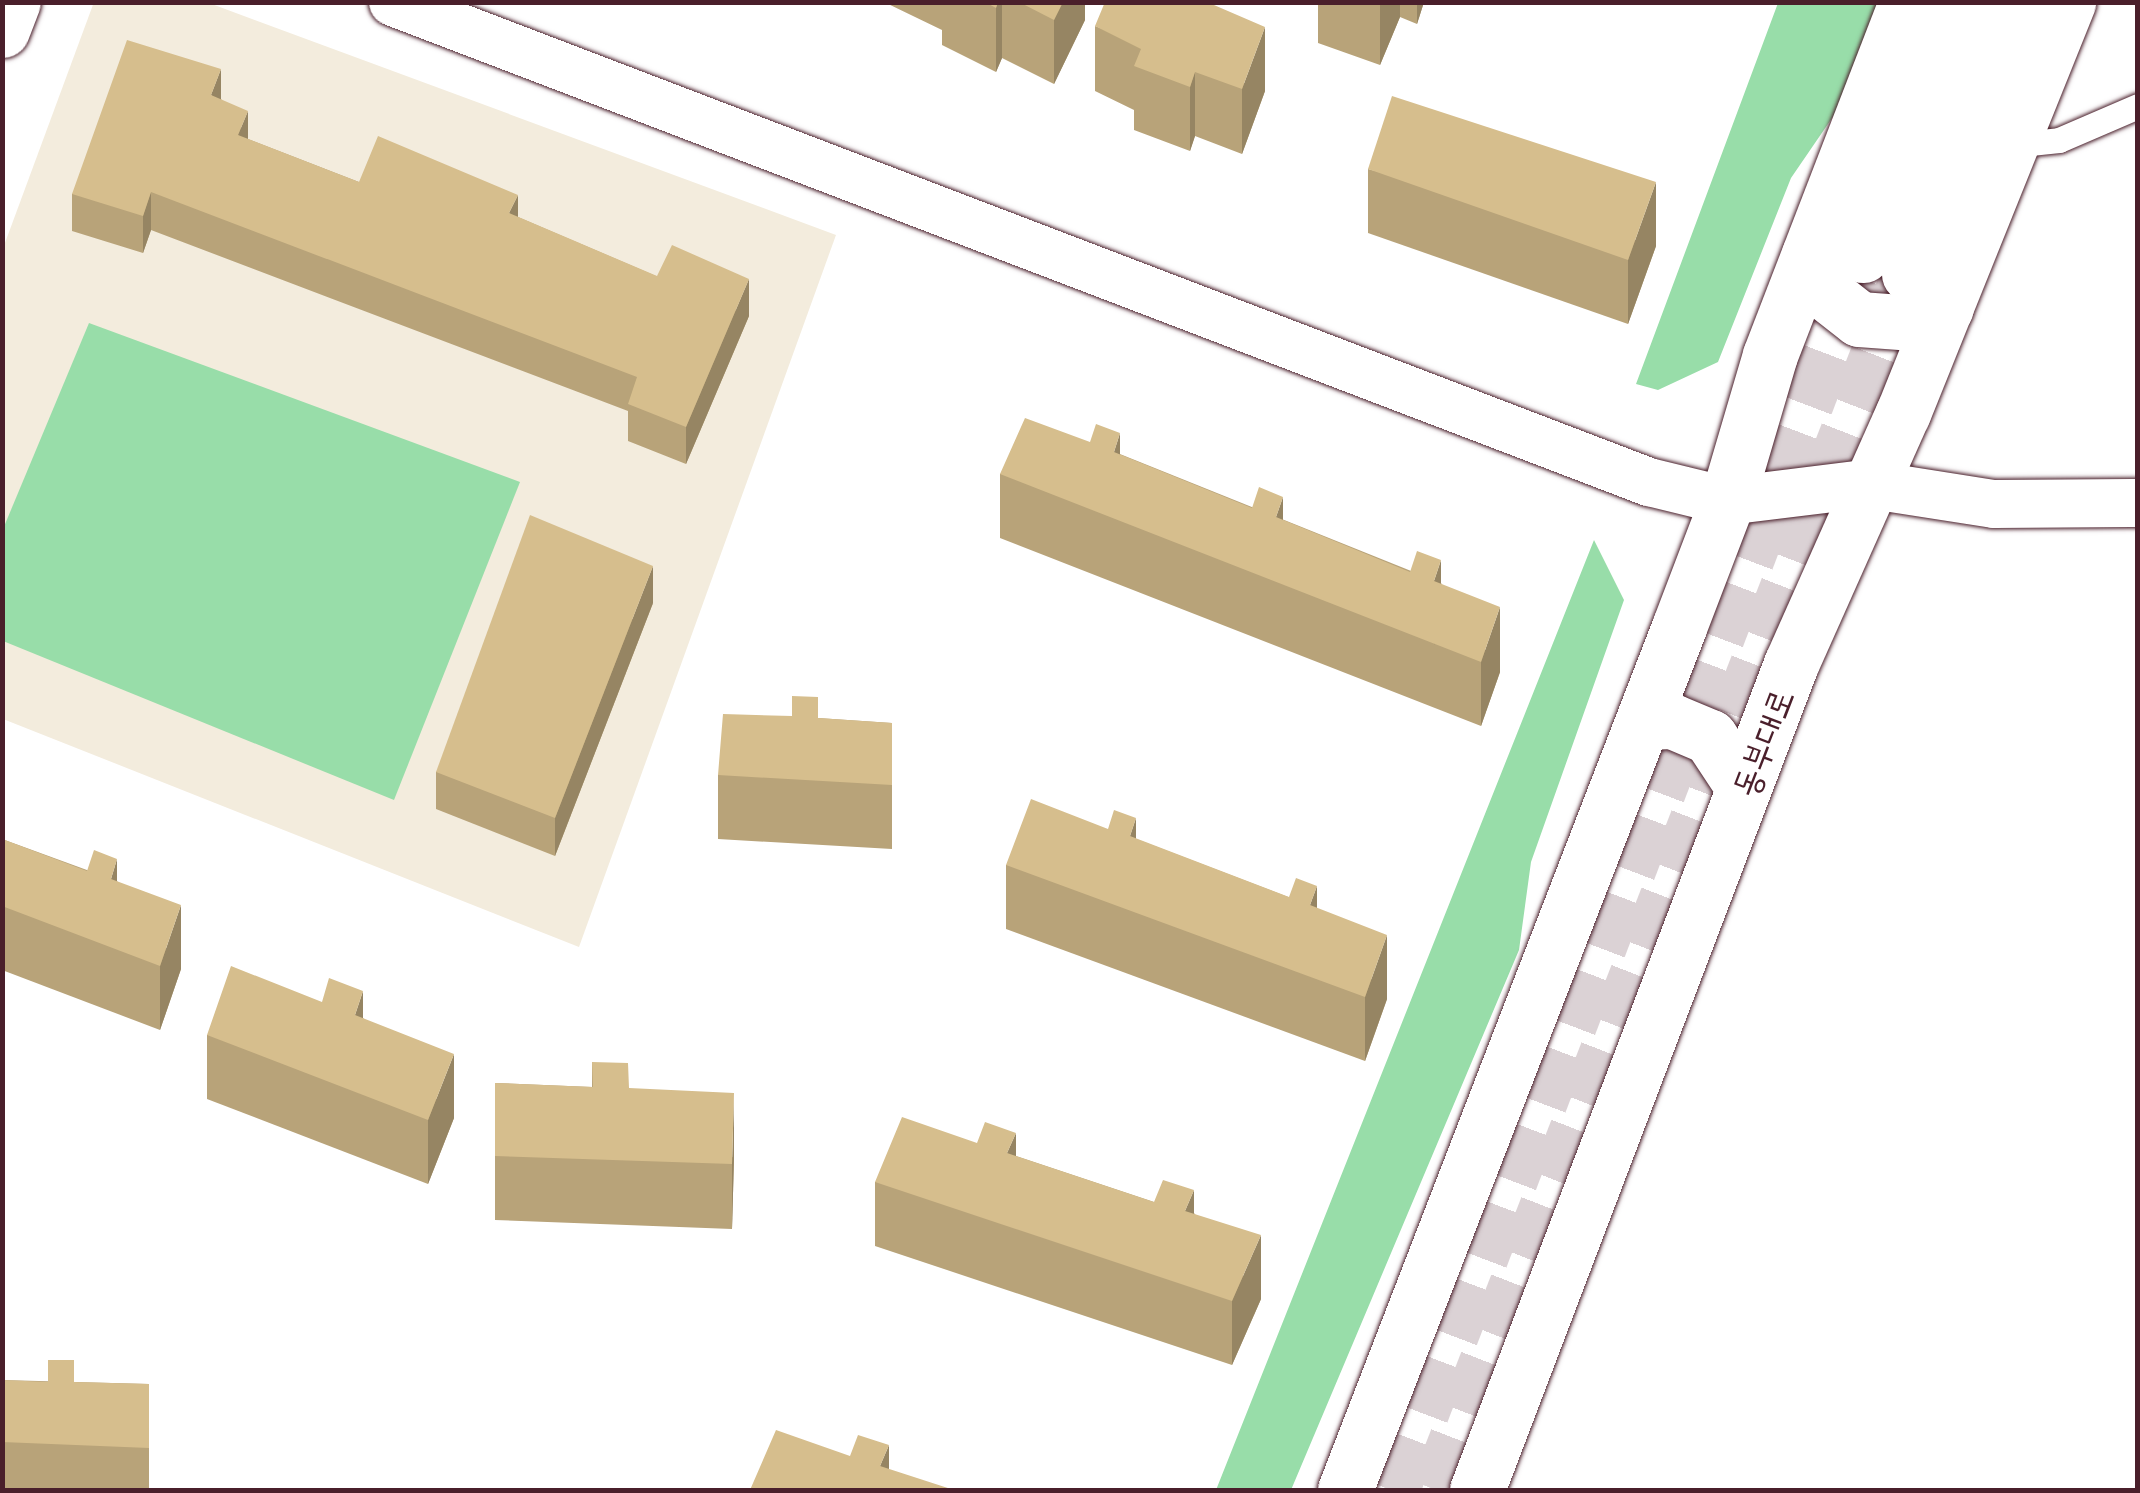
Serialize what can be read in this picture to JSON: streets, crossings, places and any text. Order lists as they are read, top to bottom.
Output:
{
  "streets": {
    "main road": ["동부대로"]
  }
}
